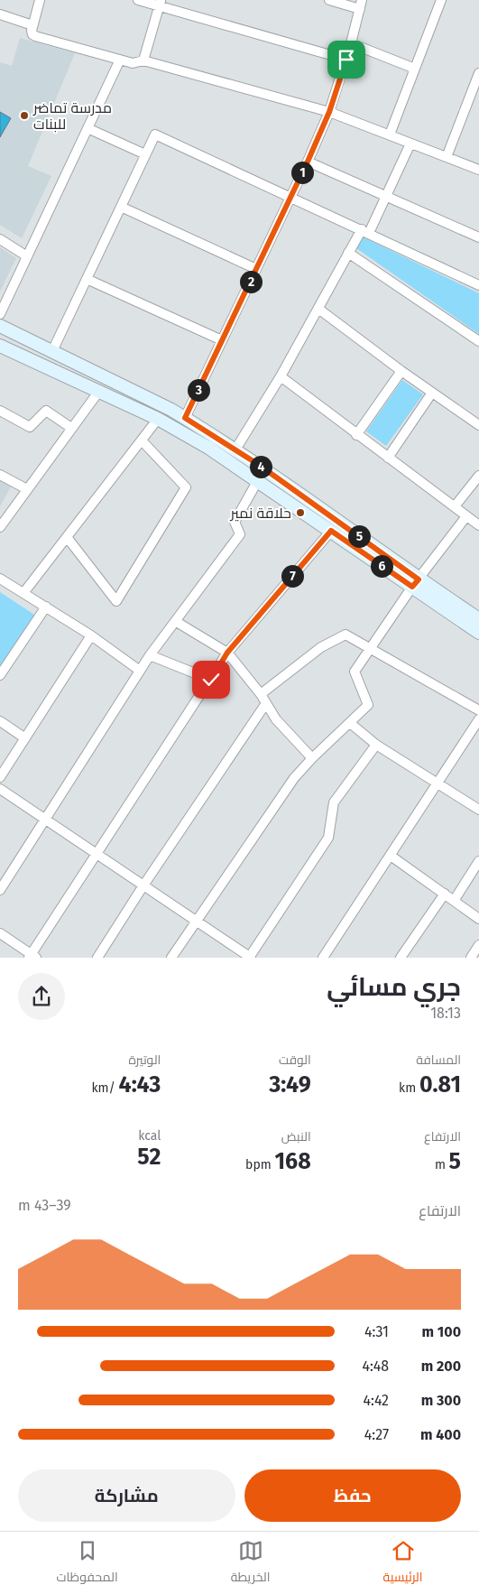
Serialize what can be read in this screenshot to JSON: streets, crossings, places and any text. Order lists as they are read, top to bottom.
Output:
{
  "places": ["مدرسة تماضر للبنات", "حلاقة نمير"],
  "page": {
    "pins": [
      "1",
      "2",
      "3",
      "4",
      "5",
      "6",
      "7"
    ],
    "heading": ["جري مسائي", "18:13"],
    "stats": [
      ["المسافة", "0.81 km"],
      ["الوقت", "3:49"],
      ["الوتيرة", "4:43 /km"],
      ["الارتفاع", "5 m"],
      ["النبض", "168 bpm"],
      ["kcal", "52"]
    ],
    "chart": ["الارتفاع", "39–43 m"],
    "list": [
      {
        "name": "100 m",
        "note": "4:31"
      },
      {
        "name": "200 m",
        "note": "4:48"
      },
      {
        "name": "300 m",
        "note": "4:42"
      },
      {
        "name": "400 m",
        "note": "4:27"
      }
    ],
    "buttons": ["حفظ", "مشاركة"],
    "tabs": ["الرئيسية", "الخريطة", "المحفوظات"]
  }
}
